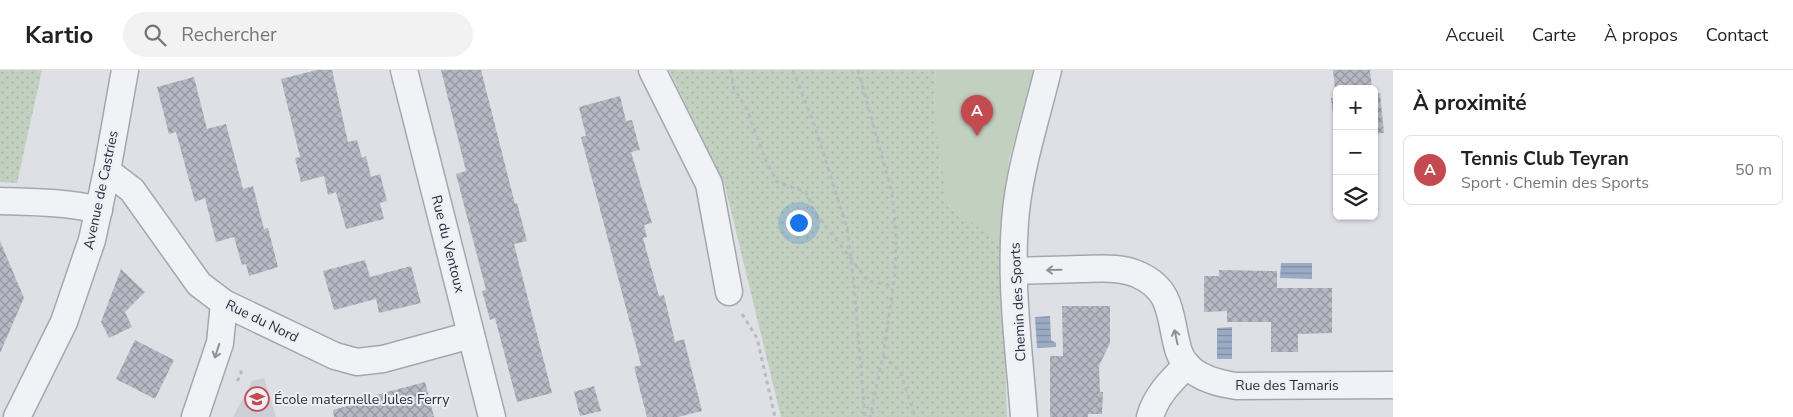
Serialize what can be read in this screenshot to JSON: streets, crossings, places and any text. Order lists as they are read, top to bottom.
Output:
{
  "streets": {
    "street": [
      "Avenue de Castries",
      "Rue du Ventoux",
      "Chemin des Sports",
      "Rue du Nord",
      "Rue des Tamaris"
    ]
  },
  "crossings": [
    ["Avenue de Castries", "Rue du Nord"],
    ["Rue du Ventoux", "Rue du Nord"]
  ],
  "places": {
    "school or university": ["École maternelle Jules Ferry"]
  },
  "page": {
    "header": "Kartio",
    "search": "Rechercher",
    "nav": [
      "Accueil",
      "Carte",
      "À propos",
      "Contact"
    ],
    "heading": "À proximité",
    "map_buttons": ["+", "−"],
    "pins": "A",
    "list": [
      {
        "mark": "A",
        "name": "Tennis Club Teyran",
        "note": "Sport · Chemin des Sports",
        "value": "50 m"
      }
    ]
  }
}
